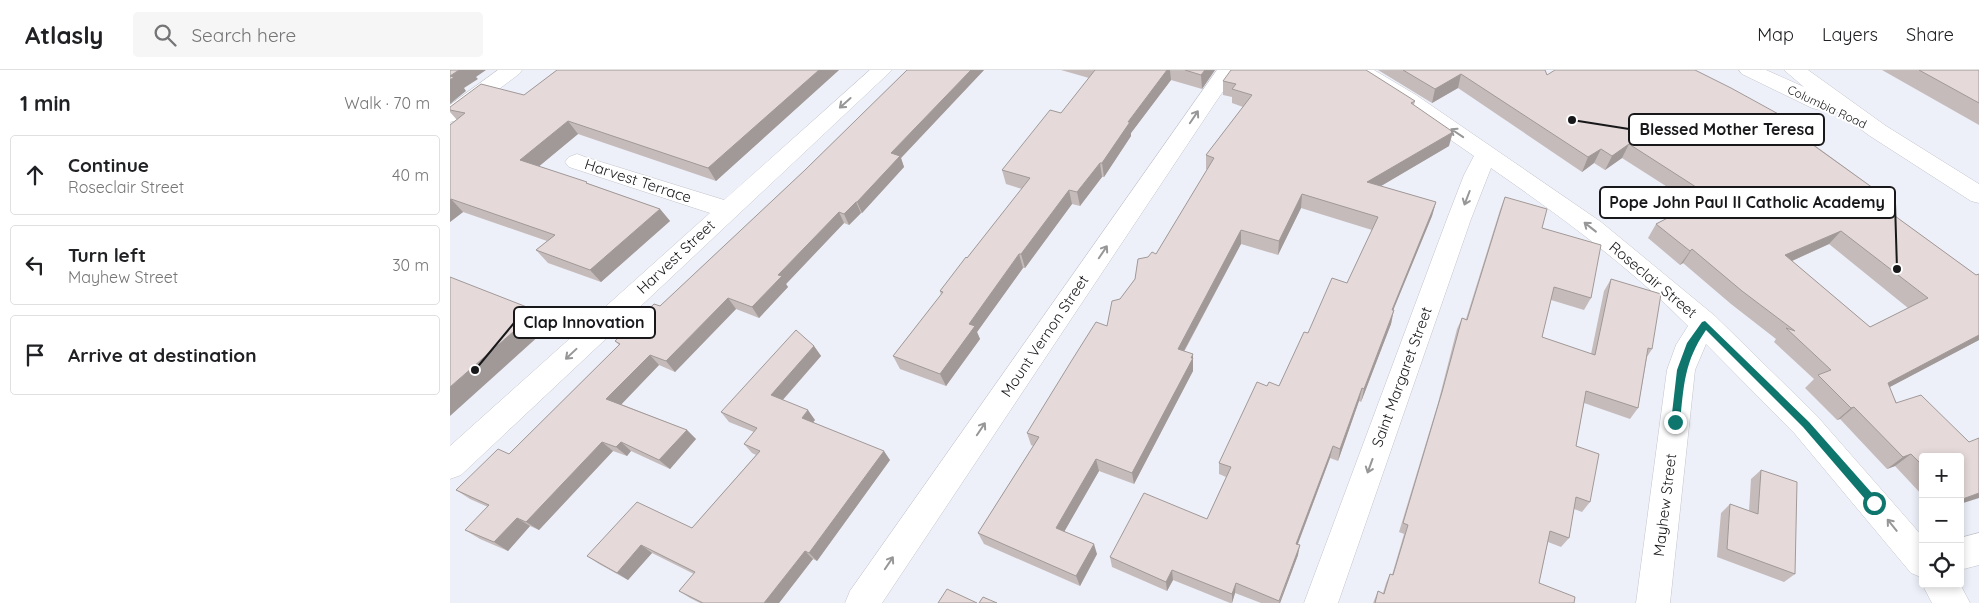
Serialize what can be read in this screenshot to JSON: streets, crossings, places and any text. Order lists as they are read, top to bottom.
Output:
{
  "streets": {
    "street": [
      "Columbia Road",
      "Harvest Terrace",
      "Harvest Street",
      "Roseclair Street",
      "Mount Vernon Street",
      "Saint Margaret Street",
      "Mayhew Street"
    ]
  },
  "crossings": [
    ["Harvest Terrace", "Harvest Street"],
    ["Roseclair Street", "Saint Margaret Street"],
    ["Roseclair Street", "Mayhew Street"]
  ],
  "one_way": [
    "Harvest Street",
    "Roseclair Street",
    "Mount Vernon Street",
    "Saint Margaret Street"
  ],
  "places": ["Blessed Mother Teresa", "Pope John Paul II Catholic Academy", "Clap Innovation"],
  "page": {
    "header": "Atlasly",
    "search": "Search here",
    "nav": ["Map", "Layers", "Share"],
    "heading": ["1 min", "Walk · 70 m"],
    "list": [
      ["Continue", "Roseclair Street", "40 m"],
      ["Turn left", "Mayhew Street", "30 m"],
      "Arrive at destination"
    ],
    "map_buttons": ["+", "−"]
  }
}
